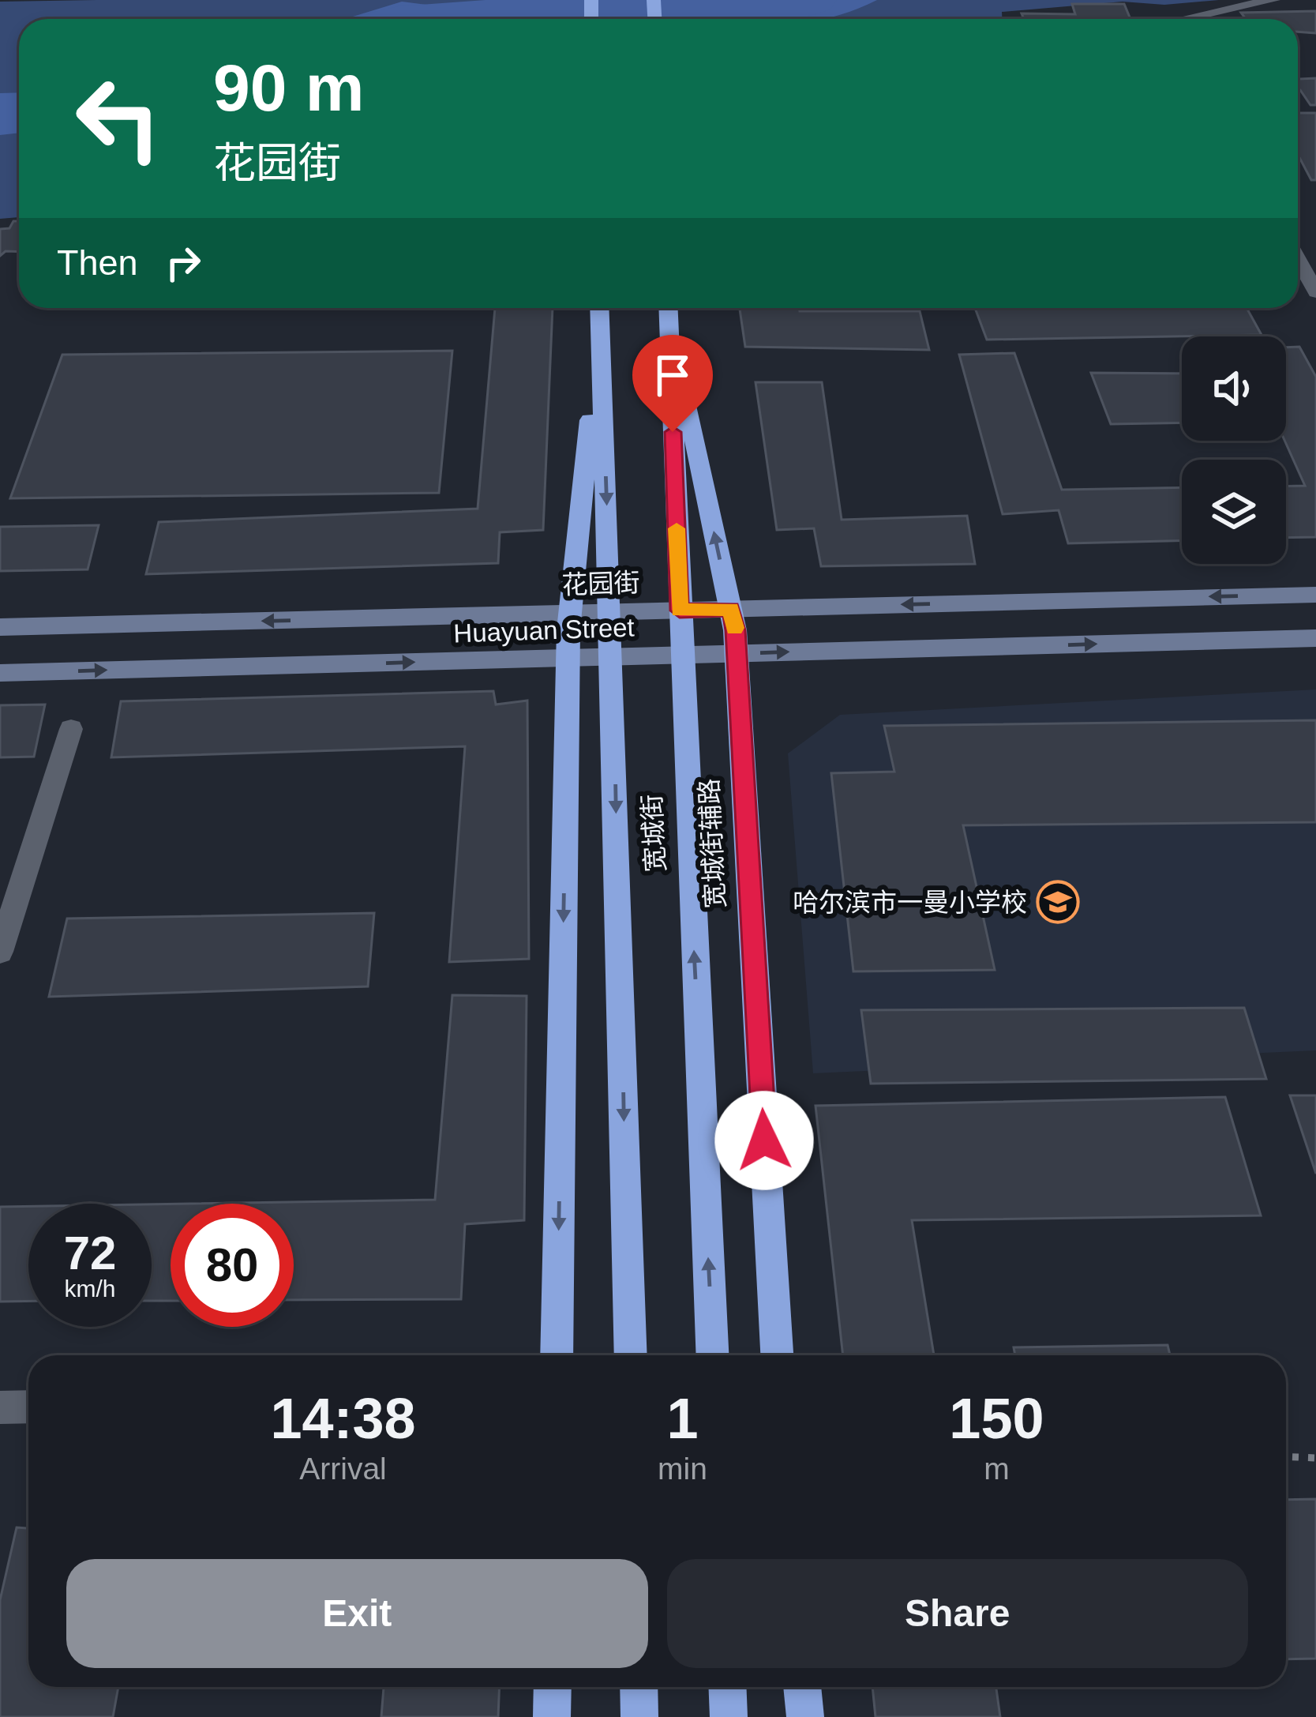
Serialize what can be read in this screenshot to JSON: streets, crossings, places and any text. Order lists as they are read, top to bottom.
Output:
{
  "streets": {
    "highway": ["宽城街", "宽城街辅路"],
    "main road": ["花园街", "Huayuan Street"]
  },
  "crossings": [
    ["花园街", "宽城街"],
    ["花园街", "宽城街辅路"],
    ["Huayuan Street", "宽城街"],
    ["Huayuan Street", "宽城街辅路"],
    ["宽城街", "宽城街辅路"]
  ],
  "one_way": ["花园街", "Huayuan Street"],
  "places": {
    "school or university": ["哈尔滨市一曼小学校"]
  },
  "page": {
    "turn": ["90 m", "花园街"],
    "then": "Then",
    "speed": "72 km/h",
    "limit": "80",
    "eta": [
      "14:38",
      "Arrival",
      "1",
      "min",
      "150",
      "m"
    ],
    "buttons": ["Exit", "Share"]
  }
}
